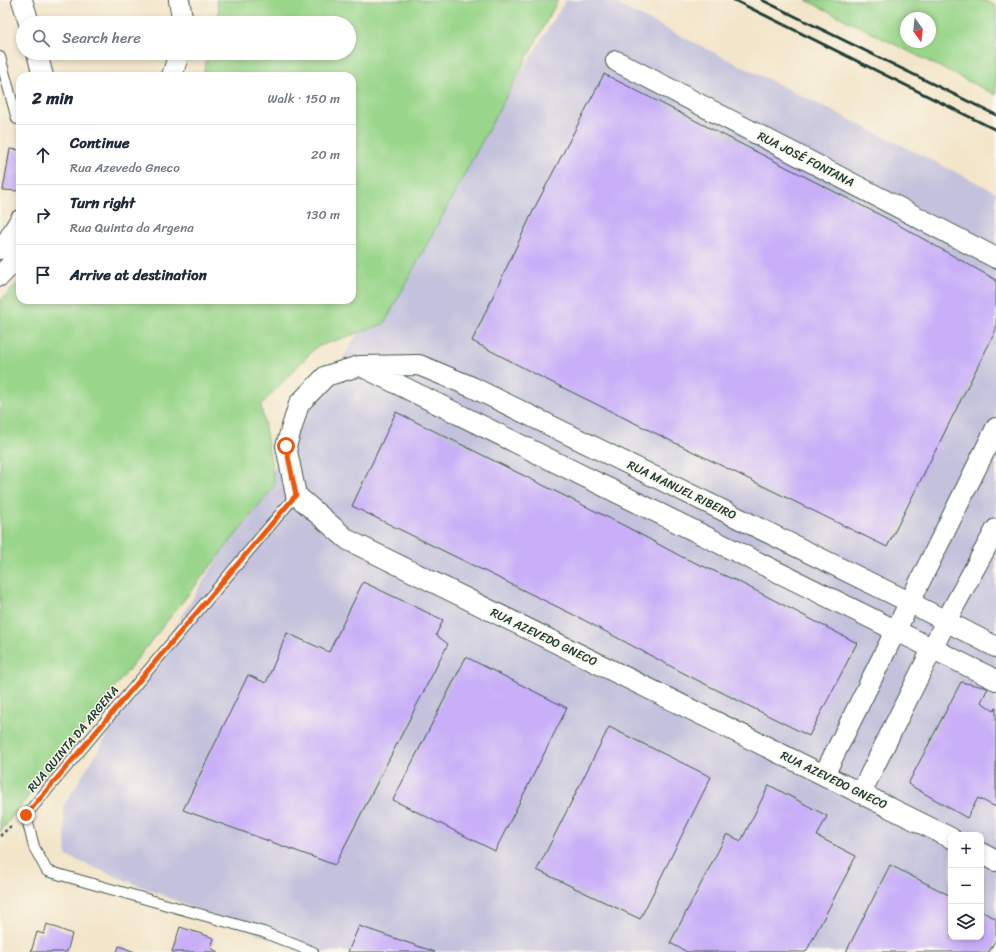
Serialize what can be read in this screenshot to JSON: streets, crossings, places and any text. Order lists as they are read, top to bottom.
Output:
{
  "streets": {
    "street": ["RUA JOSÉ FONTANA", "RUA MANUEL RIBEIRO", "RUA AZEVEDO GNECO"],
    "lane": ["RUA QUINTA DA ARGENA"]
  },
  "crossings": [
    ["RUA AZEVEDO GNECO", "RUA QUINTA DA ARGENA"]
  ],
  "north": "bottom",
  "page": {
    "search": "Search here",
    "heading": ["2 min", "Walk · 150 m"],
    "list": [
      ["Continue", "Rua Azevedo Gneco", "20 m"],
      ["Turn right", "Rua Quinta da Argena", "130 m"],
      "Arrive at destination"
    ],
    "map_buttons": ["+", "−"]
  }
}
